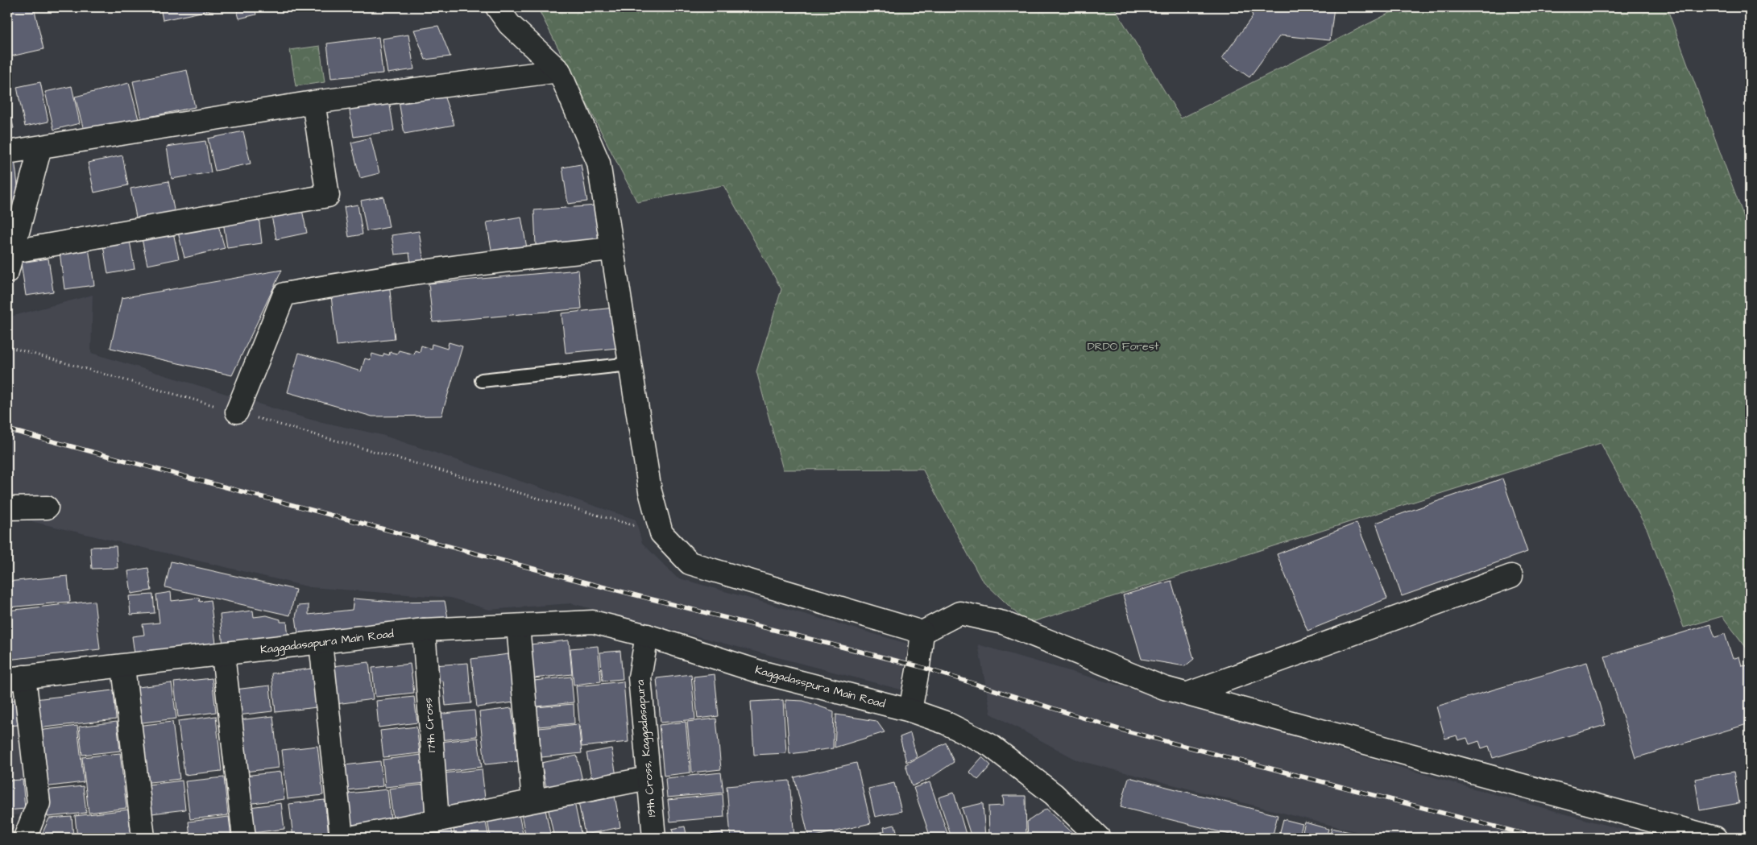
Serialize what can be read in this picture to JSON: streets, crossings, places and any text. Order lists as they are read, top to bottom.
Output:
{
  "streets": {
    "street": [
      "Kaggadasapura Main Road",
      "Kaggadasspura Main Road",
      "17th Cross",
      "19th Cross, Kaggadasapura"
    ]
  },
  "crossings": [
    ["Kaggadasapura Main Road", "Kaggadasspura Main Road"],
    ["Kaggadasapura Main Road", "17th Cross"],
    ["Kaggadasapura Main Road", "19th Cross, Kaggadasapura"],
    ["Kaggadasspura Main Road", "19th Cross, Kaggadasapura"]
  ],
  "parks": ["DRDO Forest"]
}
